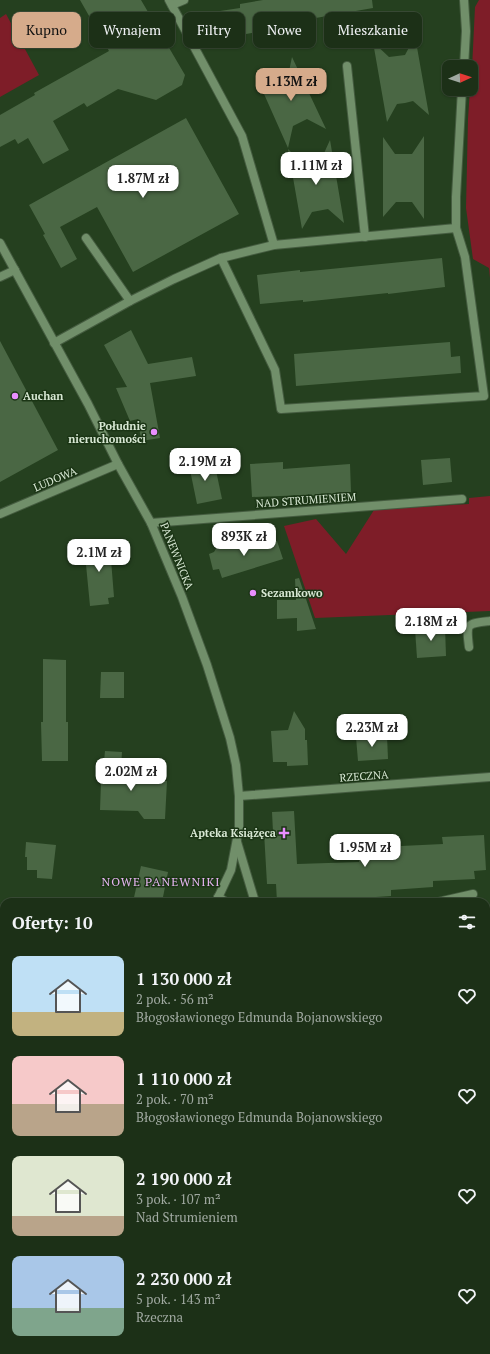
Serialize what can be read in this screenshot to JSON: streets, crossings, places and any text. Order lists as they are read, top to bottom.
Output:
{
  "streets": {
    "street": [
      "LUDOWA",
      "NAD STRUMIENIEM",
      "PANEWNICKA",
      "RZECZNA"
    ]
  },
  "crossings": [
    ["LUDOWA", "PANEWNICKA"],
    ["NAD STRUMIENIEM", "PANEWNICKA"],
    ["PANEWNICKA", "RZECZNA"]
  ],
  "districts": ["NOWE PANEWNIKI"],
  "places": {
    "other": ["Auchan", "Południe nieruchomości", "Sezamkowo"],
    "health": ["Apteka Książęca"]
  },
  "north": "right",
  "page": {
    "chip": [
      "Kupno",
      "Wynajem",
      "Filtry",
      "Nowe",
      "Mieszkanie"
    ],
    "price": [
      "1.13M zł",
      "1.11M zł",
      "1.87M zł",
      "2.19M zł",
      "893K zł",
      "2.1M zł",
      "2.18M zł",
      "2.23M zł",
      "2.02M zł",
      "1.95M zł"
    ],
    "heading": "Oferty: 10",
    "list": [
      {
        "name": "1 130 000 zł",
        "note": "2 pok. · 56 m² · Błogosławionego Edmunda Bojanowskiego"
      },
      {
        "name": "1 110 000 zł",
        "note": "2 pok. · 70 m² · Błogosławionego Edmunda Bojanowskiego"
      },
      {
        "name": "2 190 000 zł",
        "note": "3 pok. · 107 m² · Nad Strumieniem"
      },
      {
        "name": "2 230 000 zł",
        "note": "5 pok. · 143 m² · Rzeczna"
      }
    ]
  }
}
